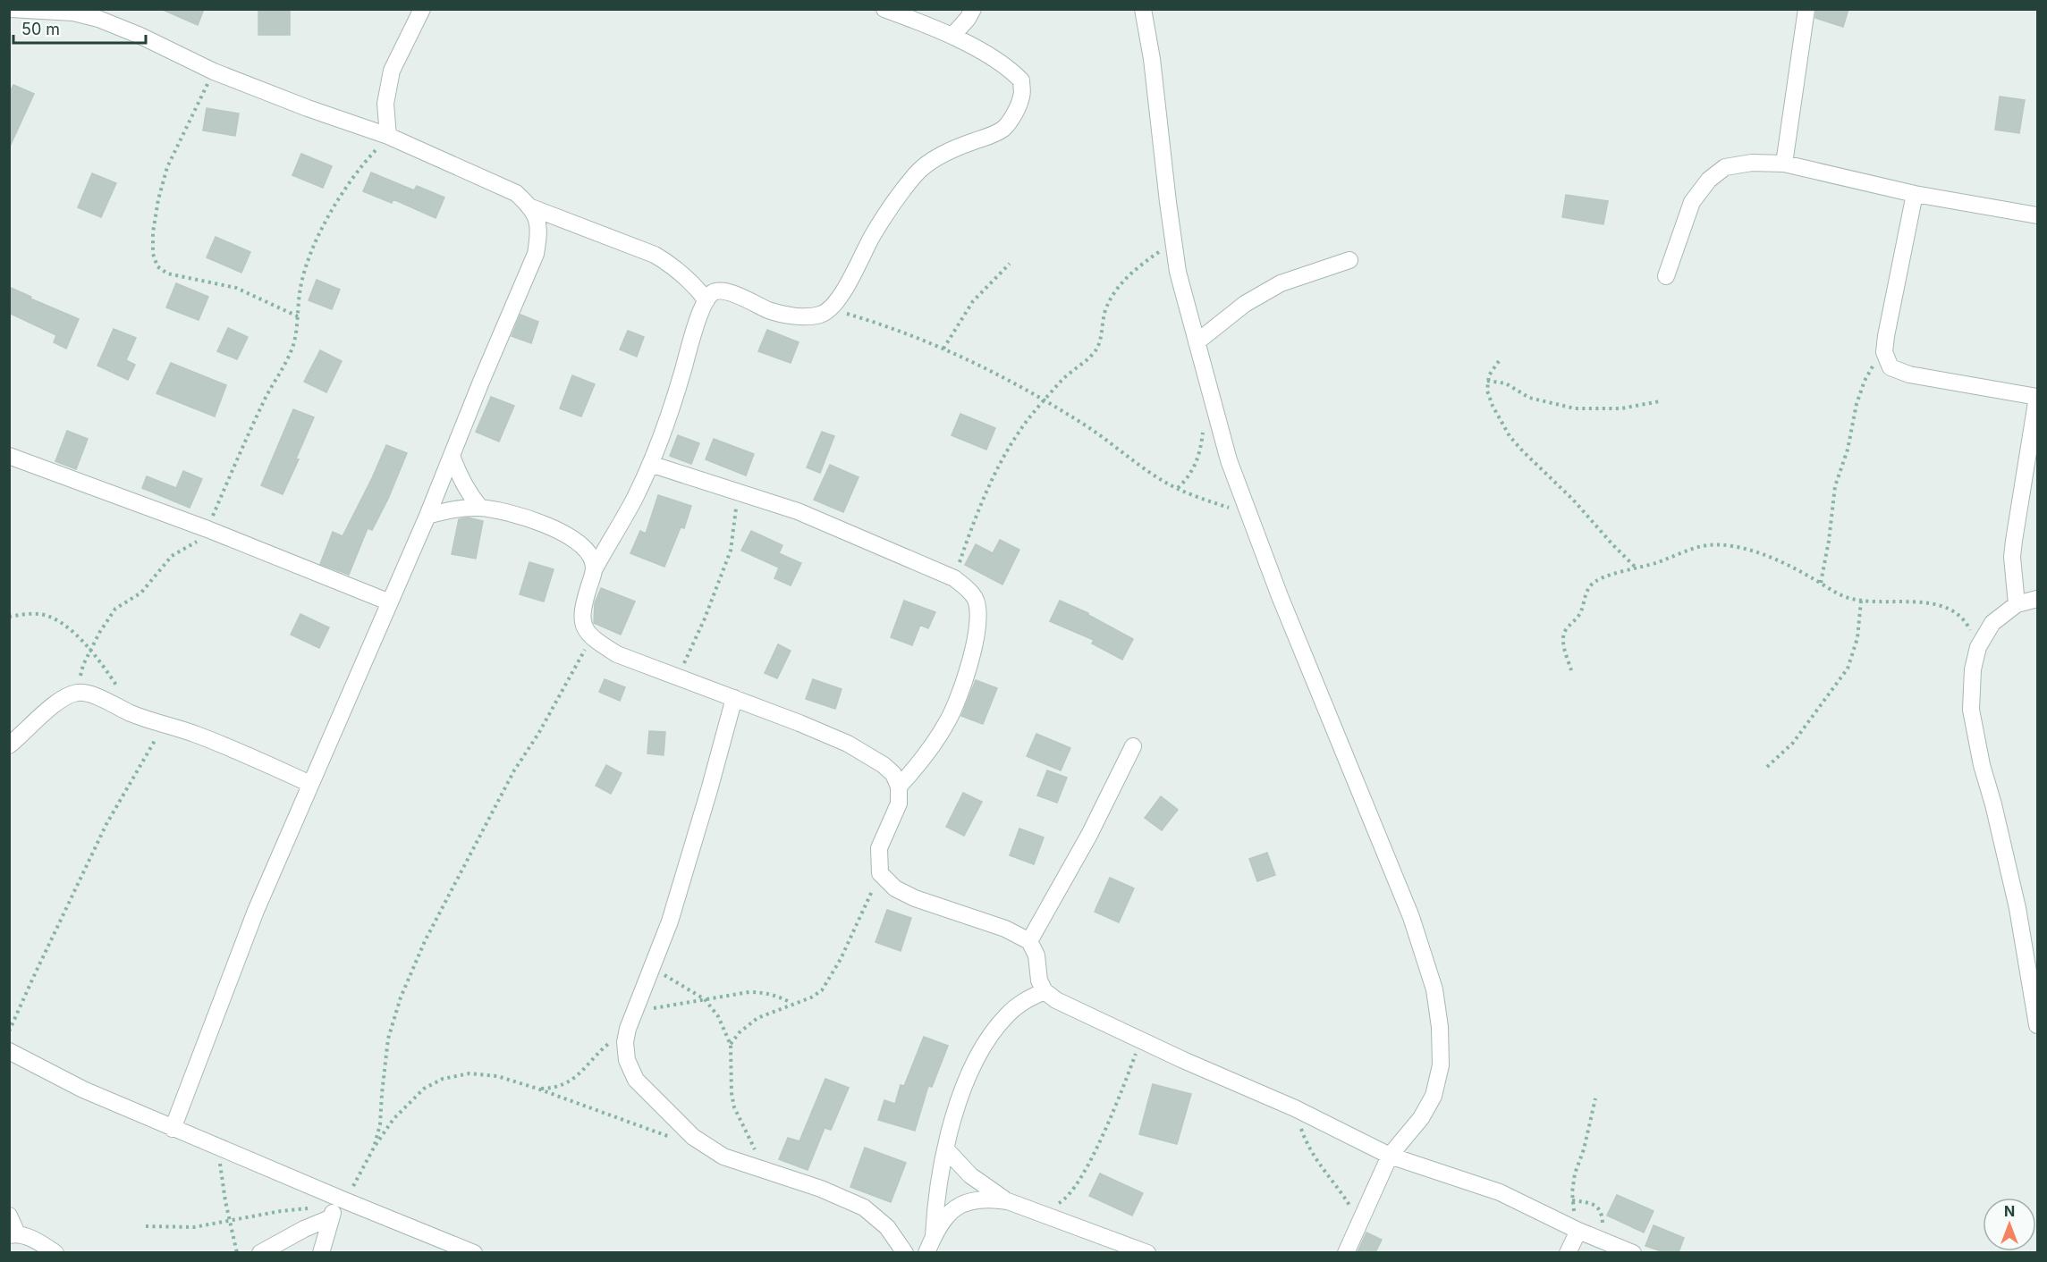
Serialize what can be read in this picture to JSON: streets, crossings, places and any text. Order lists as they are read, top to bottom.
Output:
{
  "scale_bar": "50 m",
  "north": "top"
}
